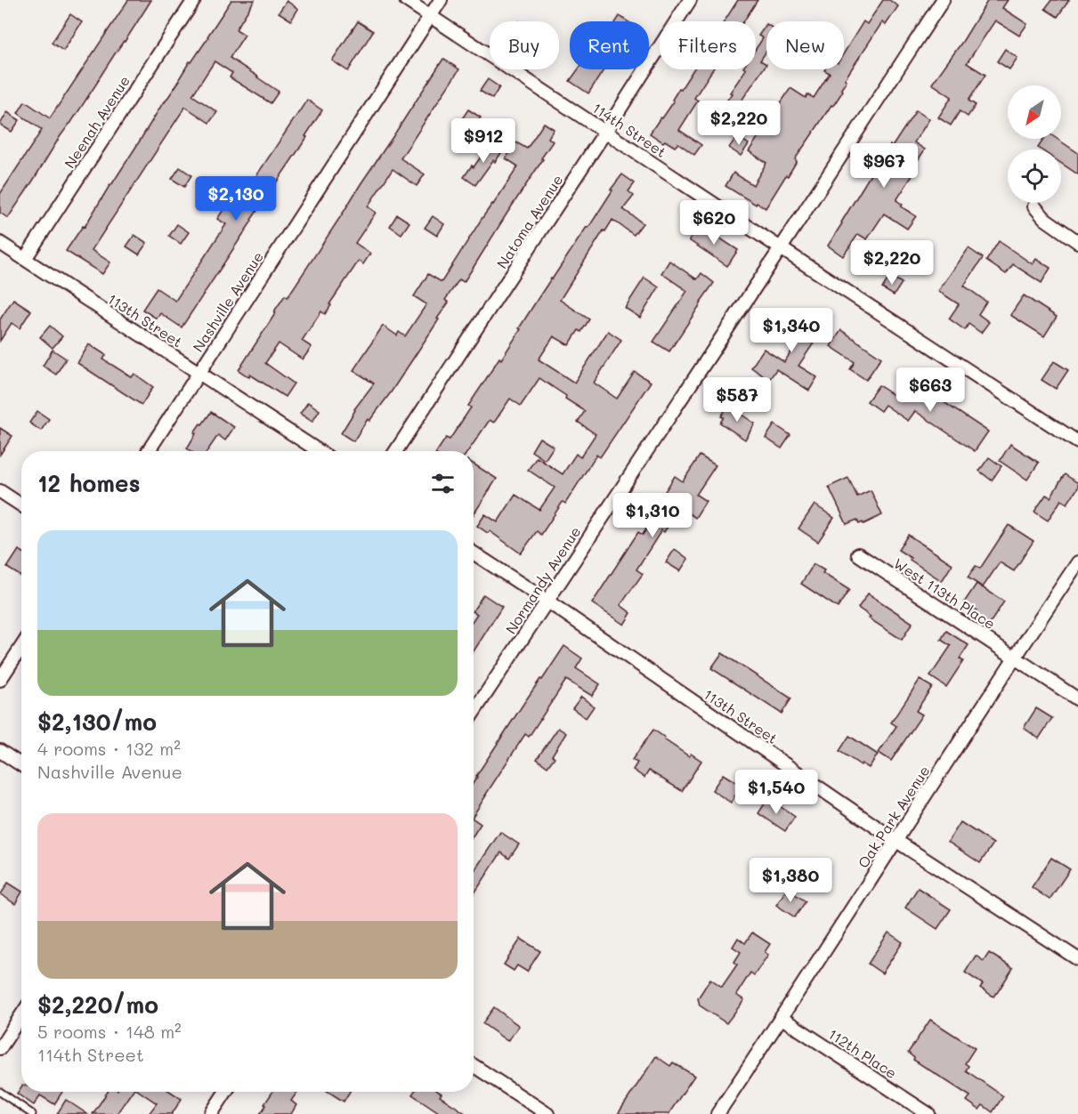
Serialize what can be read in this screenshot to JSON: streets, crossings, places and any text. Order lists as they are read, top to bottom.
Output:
{
  "streets": {
    "street": [
      "Neenah Avenue",
      "114th Street",
      "Natoma Avenue",
      "Nashville Avenue",
      "113th Street",
      "Normandy Avenue",
      "West 113th Place",
      "Oak Park Avenue",
      "112th Place"
    ]
  },
  "crossings": [
    ["Neenah Avenue", "113th Street"],
    ["114th Street", "Natoma Avenue"],
    ["114th Street", "Nashville Avenue"],
    ["114th Street", "Normandy Avenue"],
    ["Nashville Avenue", "113th Street"],
    ["113th Street", "Normandy Avenue"],
    ["113th Street", "Oak Park Avenue"],
    ["West 113th Place", "Oak Park Avenue"],
    ["Oak Park Avenue", "112th Place"]
  ],
  "north": "bottom left",
  "page": {
    "chip": [
      "Buy",
      "Rent",
      "Filters",
      "New"
    ],
    "price": [
      "$2,220",
      "$912",
      "$967",
      "$2,130",
      "$620",
      "$2,220",
      "$1,340",
      "$663",
      "$587",
      "$1,310",
      "$1,540",
      "$1,380"
    ],
    "heading": "12 homes",
    "list": [
      {
        "name": "$2,130/mo",
        "note": "4 rooms · 132 m² · Nashville Avenue"
      },
      {
        "name": "$2,220/mo",
        "note": "5 rooms · 148 m² · 114th Street"
      }
    ]
  }
}
